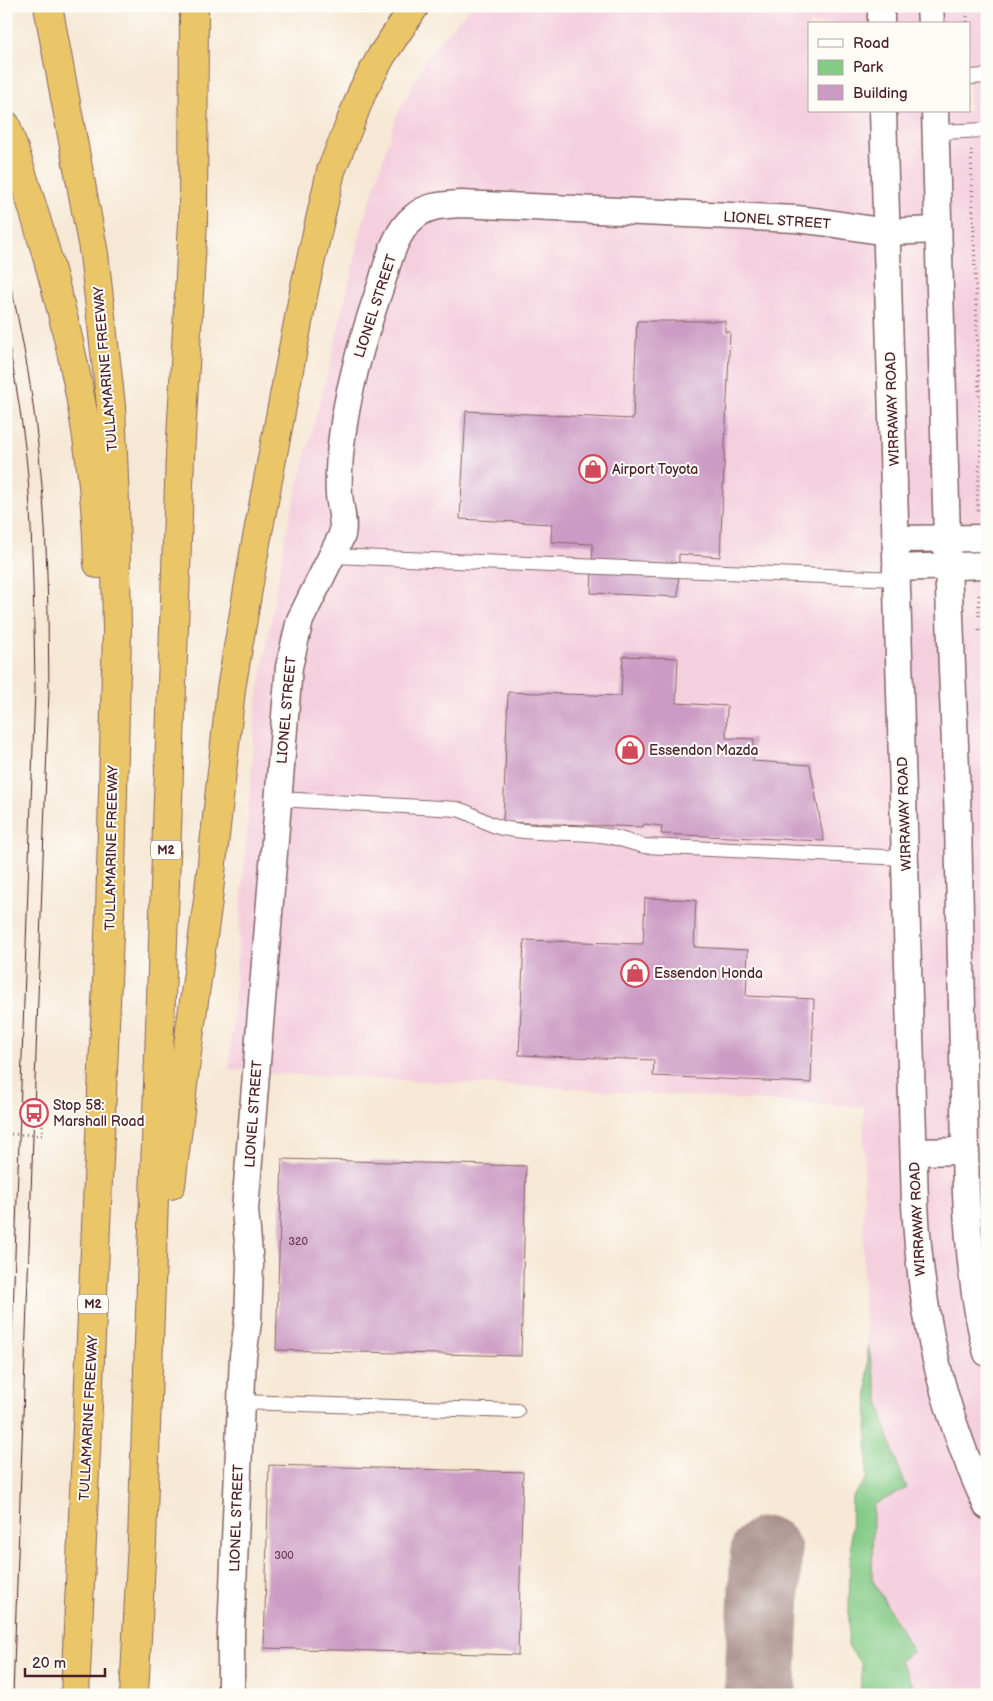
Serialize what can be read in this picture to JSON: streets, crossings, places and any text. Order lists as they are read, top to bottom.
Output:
{
  "streets": {
    "highway": ["TULLAMARINE FREEWAY", "M2"],
    "street": ["LIONEL STREET", "WIRRAWAY ROAD"]
  },
  "crossings": [
    ["LIONEL STREET", "WIRRAWAY ROAD"]
  ],
  "places": {
    "shop": ["Airport Toyota", "Essendon Mazda", "Essendon Honda"],
    "bus stop": ["Stop 58: Marshall Road"]
  },
  "house_numbers": ["320", "300"],
  "legend": ["Road", "Park", "Building"],
  "scale_bar": "20 m"
}
